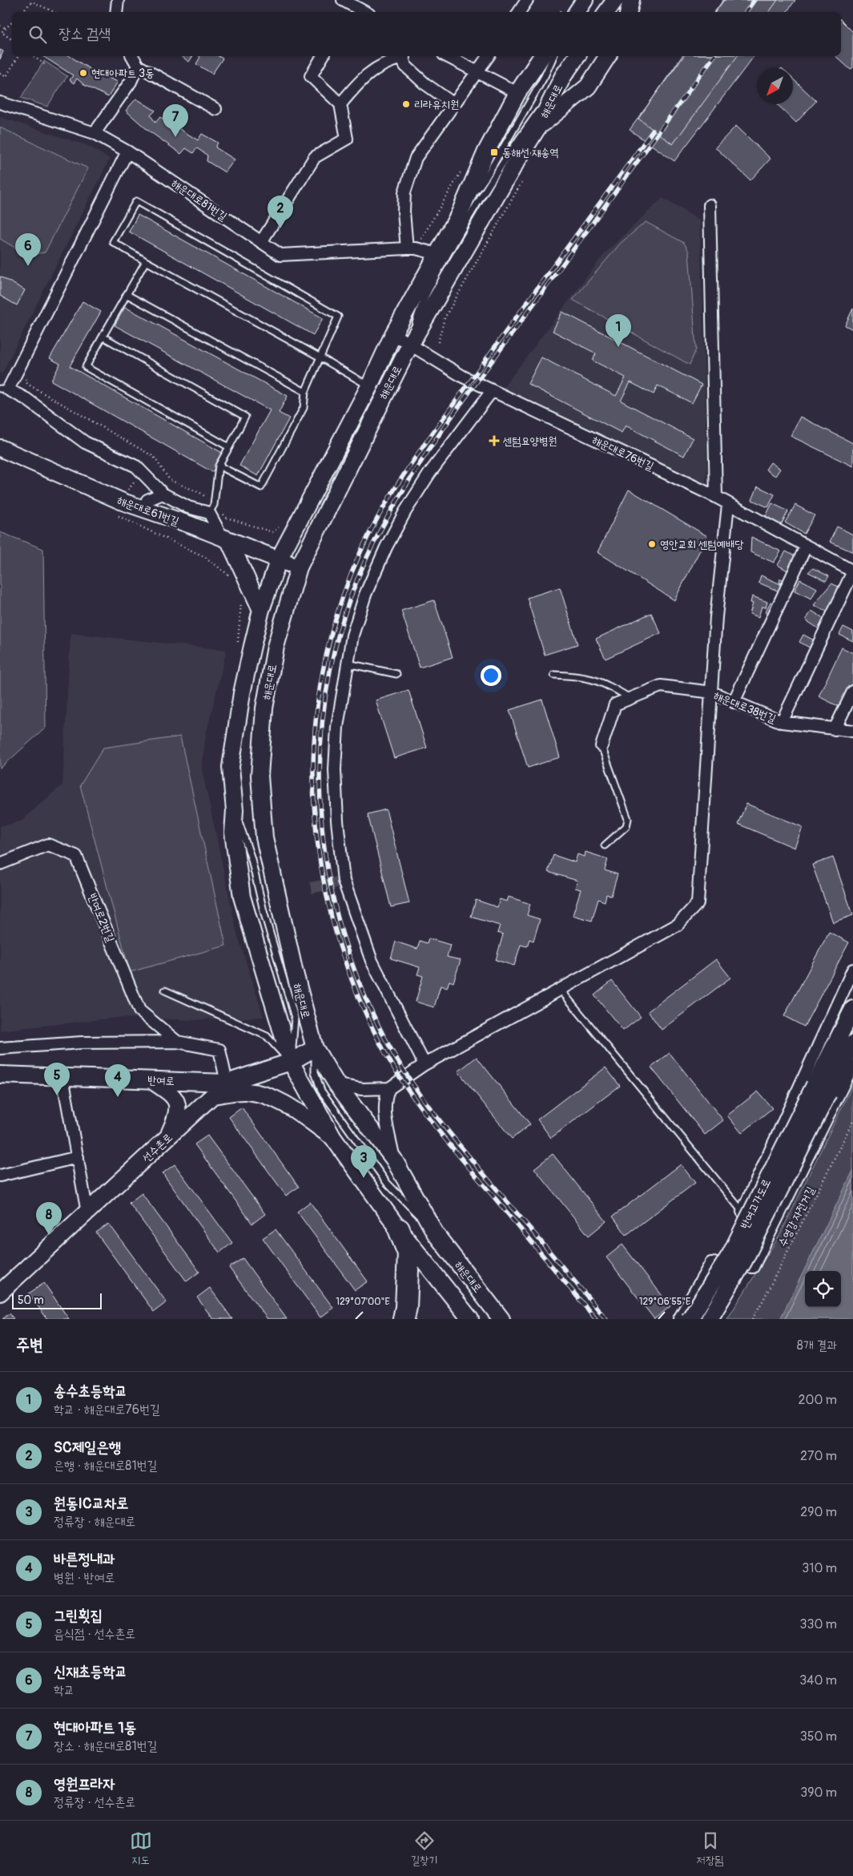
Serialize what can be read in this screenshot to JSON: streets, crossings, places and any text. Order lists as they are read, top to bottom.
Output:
{
  "streets": {
    "main road": [
      "해운대로",
      "해운대로61번길",
      "반여로",
      "선수촌로",
      "반여고가도로"
    ],
    "street": [
      "해운대로81번길",
      "해운대로76번길",
      "해운대로38번길",
      "반여로2번길"
    ],
    "path": ["수영강 자전거길"]
  },
  "crossings": [
    ["해운대로", "해운대로81번길"],
    ["해운대로", "해운대로76번길"],
    ["해운대로", "해운대로61번길"],
    ["해운대로", "반여로"],
    ["해운대로76번길", "해운대로38번길"],
    ["반여로", "선수촌로"]
  ],
  "places": {
    "other": ["현대아파트 3동", "리라유치원", "영안교회 센텀예배당"],
    "transit": ["동해선 재송역"],
    "health": ["센텀요양병원"]
  },
  "scale_bar": "50 m",
  "north": "bottom left",
  "page": {
    "search": "장소 검색",
    "pins": [
      "7",
      "2",
      "6",
      "1",
      "5",
      "4",
      "3",
      "8"
    ],
    "scale": "50 m",
    "heading": ["주변", "8개 결과"],
    "list": [
      {
        "mark": "1",
        "name": "송수초등학교",
        "note": "학교 · 해운대로76번길",
        "value": "200 m"
      },
      {
        "mark": "2",
        "name": "SC제일은행",
        "note": "은행 · 해운대로81번길",
        "value": "270 m"
      },
      {
        "mark": "3",
        "name": "원동IC교차로",
        "note": "정류장 · 해운대로",
        "value": "290 m"
      },
      {
        "mark": "4",
        "name": "바른정내과",
        "note": "병원 · 반여로",
        "value": "310 m"
      },
      {
        "mark": "5",
        "name": "그린횟집",
        "note": "음식점 · 선수촌로",
        "value": "330 m"
      },
      {
        "mark": "6",
        "name": "신재초등학교",
        "note": "학교",
        "value": "340 m"
      },
      {
        "mark": "7",
        "name": "현대아파트 1동",
        "note": "장소 · 해운대로81번길",
        "value": "350 m"
      },
      {
        "mark": "8",
        "name": "영원프라자",
        "note": "정류장 · 선수촌로",
        "value": "390 m"
      }
    ],
    "nav": ["지도", "길찾기", "저장됨"]
  },
  "coordinates": ["129°07'00\"E", "129°06'55\"E"]
}
